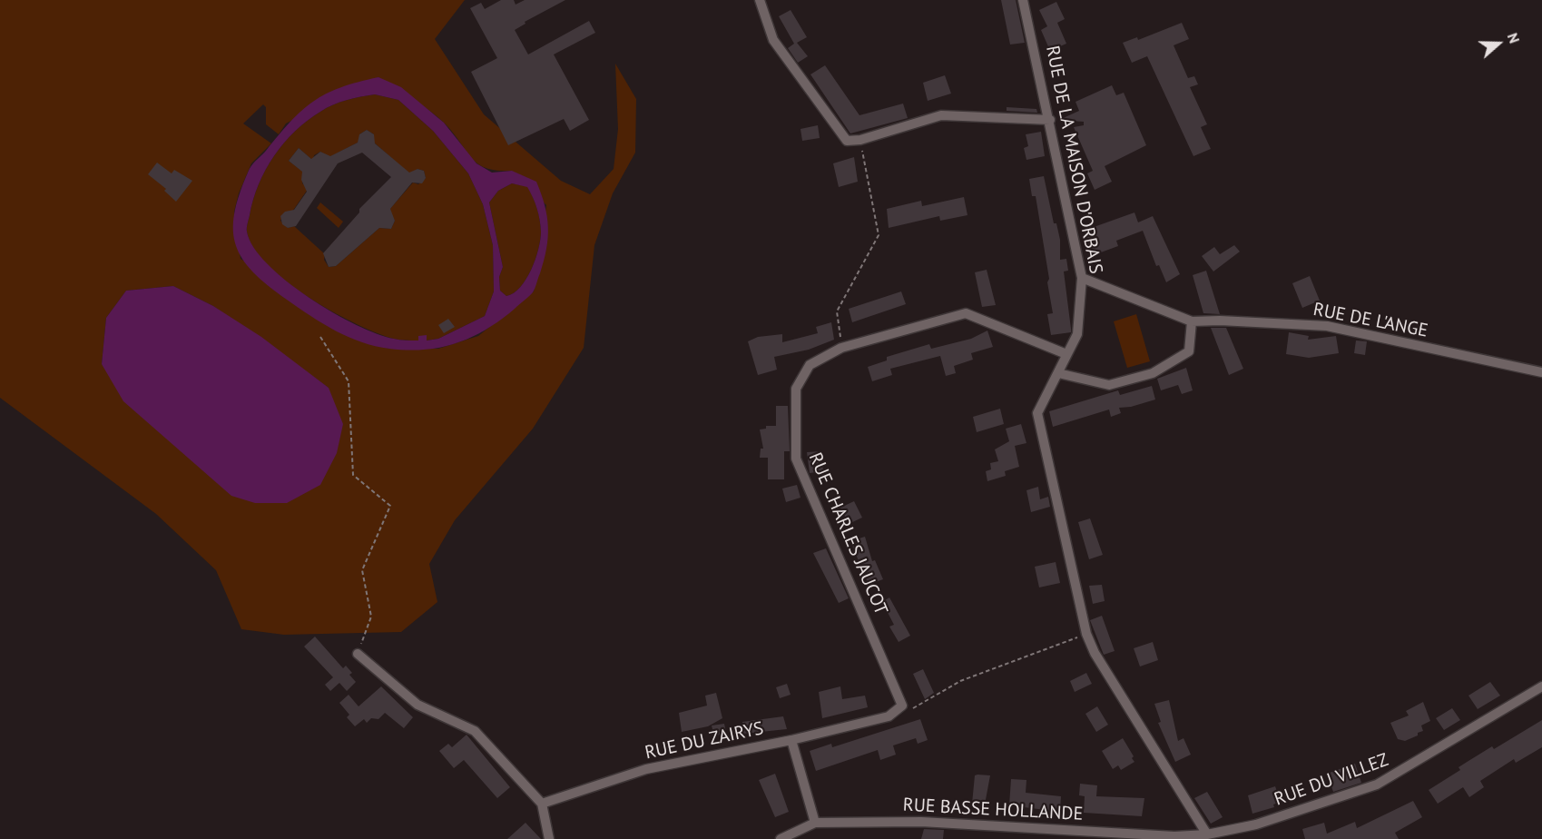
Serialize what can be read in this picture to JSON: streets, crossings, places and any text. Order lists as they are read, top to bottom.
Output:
{
  "streets": {
    "street": [
      "RUE DE LA MAISON D'ORBAIS",
      "RUE DE L'ANGE",
      "RUE CHARLES JAUCOT",
      "RUE DU ZAIRYS",
      "RUE DU VILLEZ",
      "RUE BASSE HOLLANDE"
    ]
  },
  "crossings": [
    ["RUE DE LA MAISON D'ORBAIS", "RUE CHARLES JAUCOT"],
    ["RUE DE LA MAISON D'ORBAIS", "RUE DU VILLEZ"],
    ["RUE DE LA MAISON D'ORBAIS", "RUE BASSE HOLLANDE"],
    ["RUE DU ZAIRYS", "RUE BASSE HOLLANDE"],
    ["RUE DU VILLEZ", "RUE BASSE HOLLANDE"]
  ],
  "north": "right"
}
